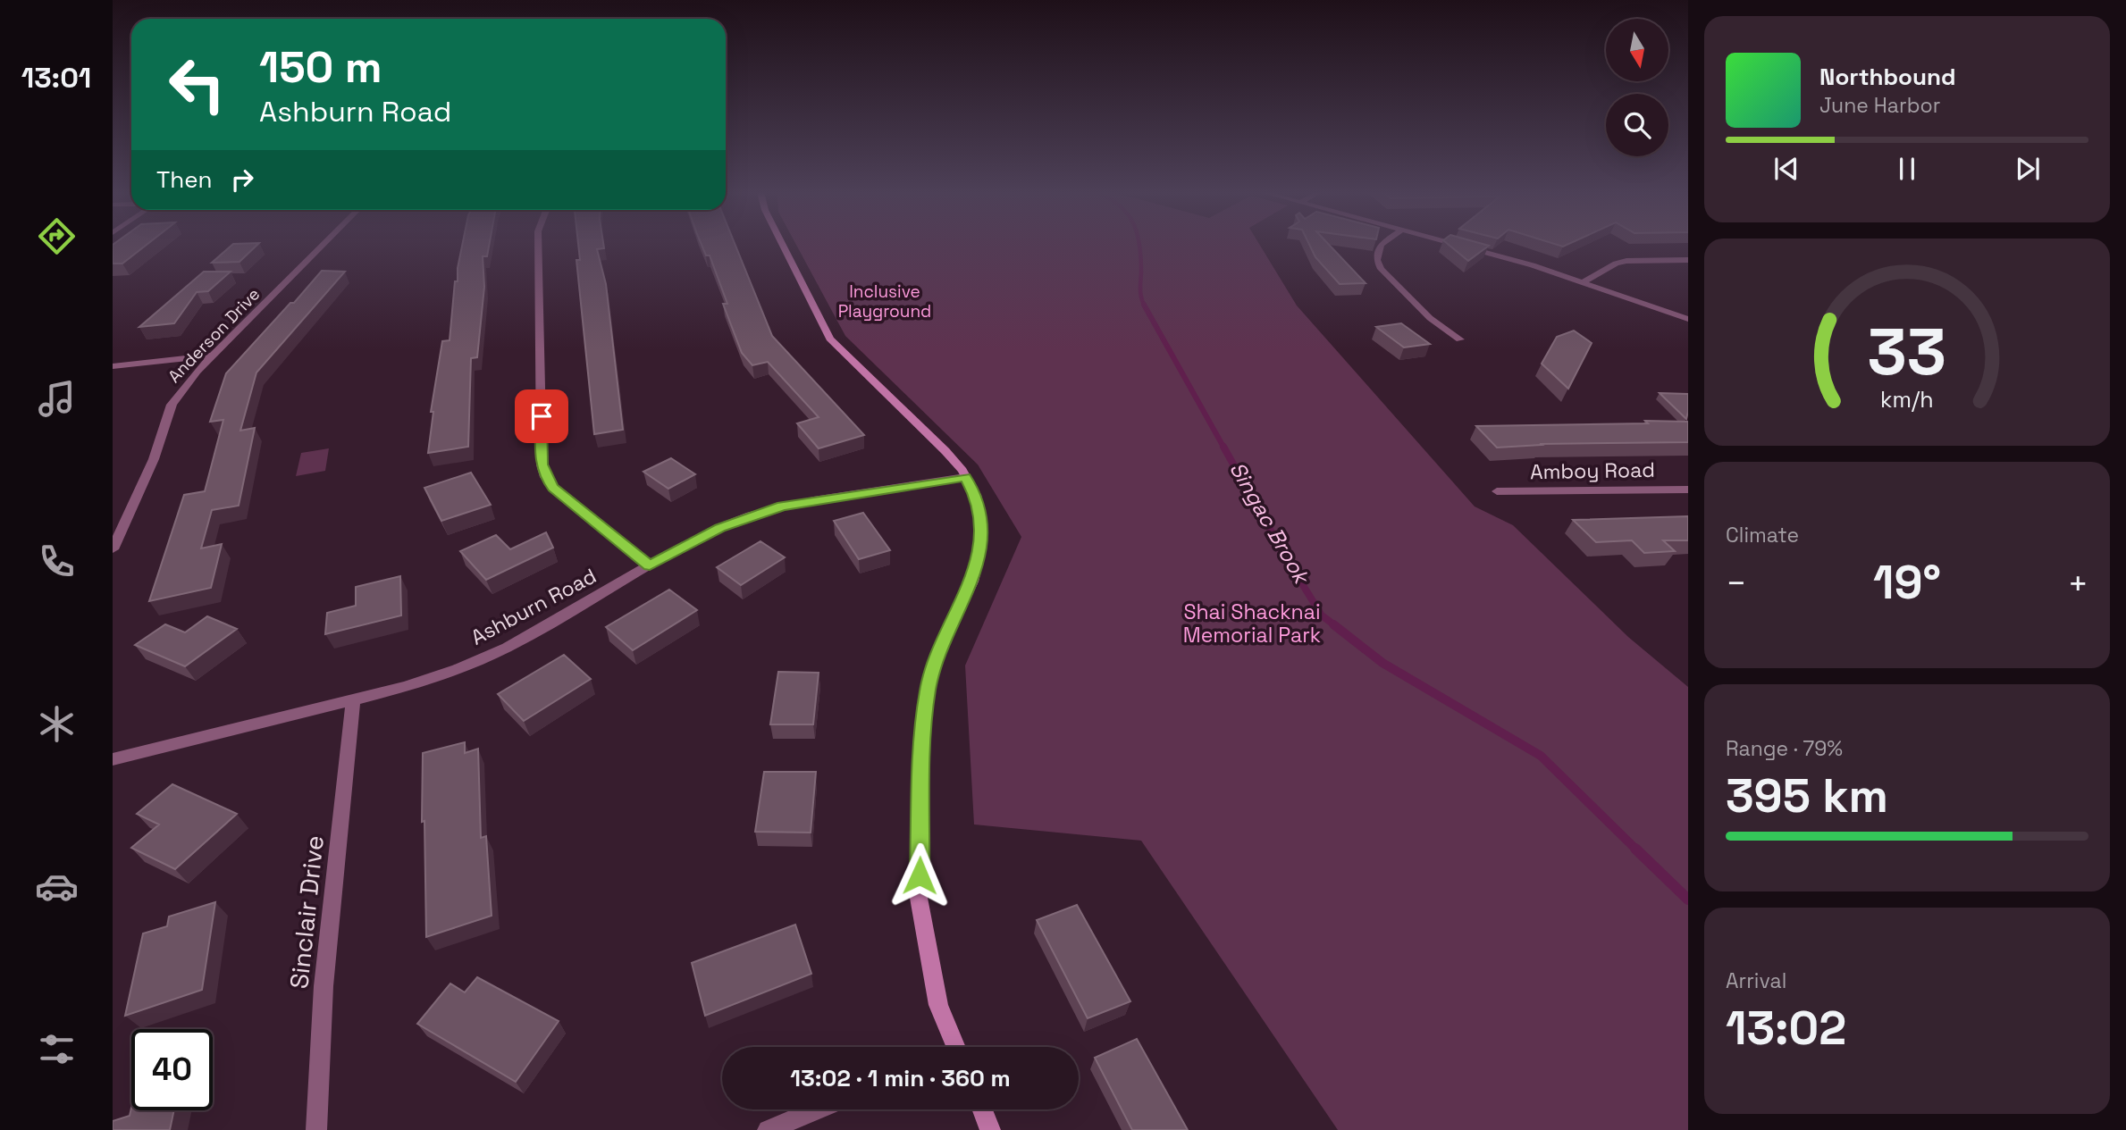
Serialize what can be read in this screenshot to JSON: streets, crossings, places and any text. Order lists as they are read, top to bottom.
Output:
{
  "streets": {
    "street": [
      "Anderson Drive",
      "Amboy Road",
      "Ashburn Road",
      "Sinclair Drive"
    ]
  },
  "crossings": [
    ["Ashburn Road", "Sinclair Drive"]
  ],
  "water": ["Singac Brook"],
  "parks": ["Inclusive Playground", "Shai Shacknai Memorial Park"],
  "north": "bottom",
  "page": {
    "tabs": "13:01",
    "turn": ["150 m", "Ashburn Road"],
    "song": ["Northbound", "June Harbor"],
    "then": "Then",
    "tile": [
      "Climate",
      ["Range · 79%", "395 km"],
      ["Arrival", "13:02"]
    ],
    "heat": ["−", "19°", "+"],
    "limit": "40",
    "trip": "13:02 · 1 min · 360 m",
    "gauge": ["33", "km/h"]
  }
}
